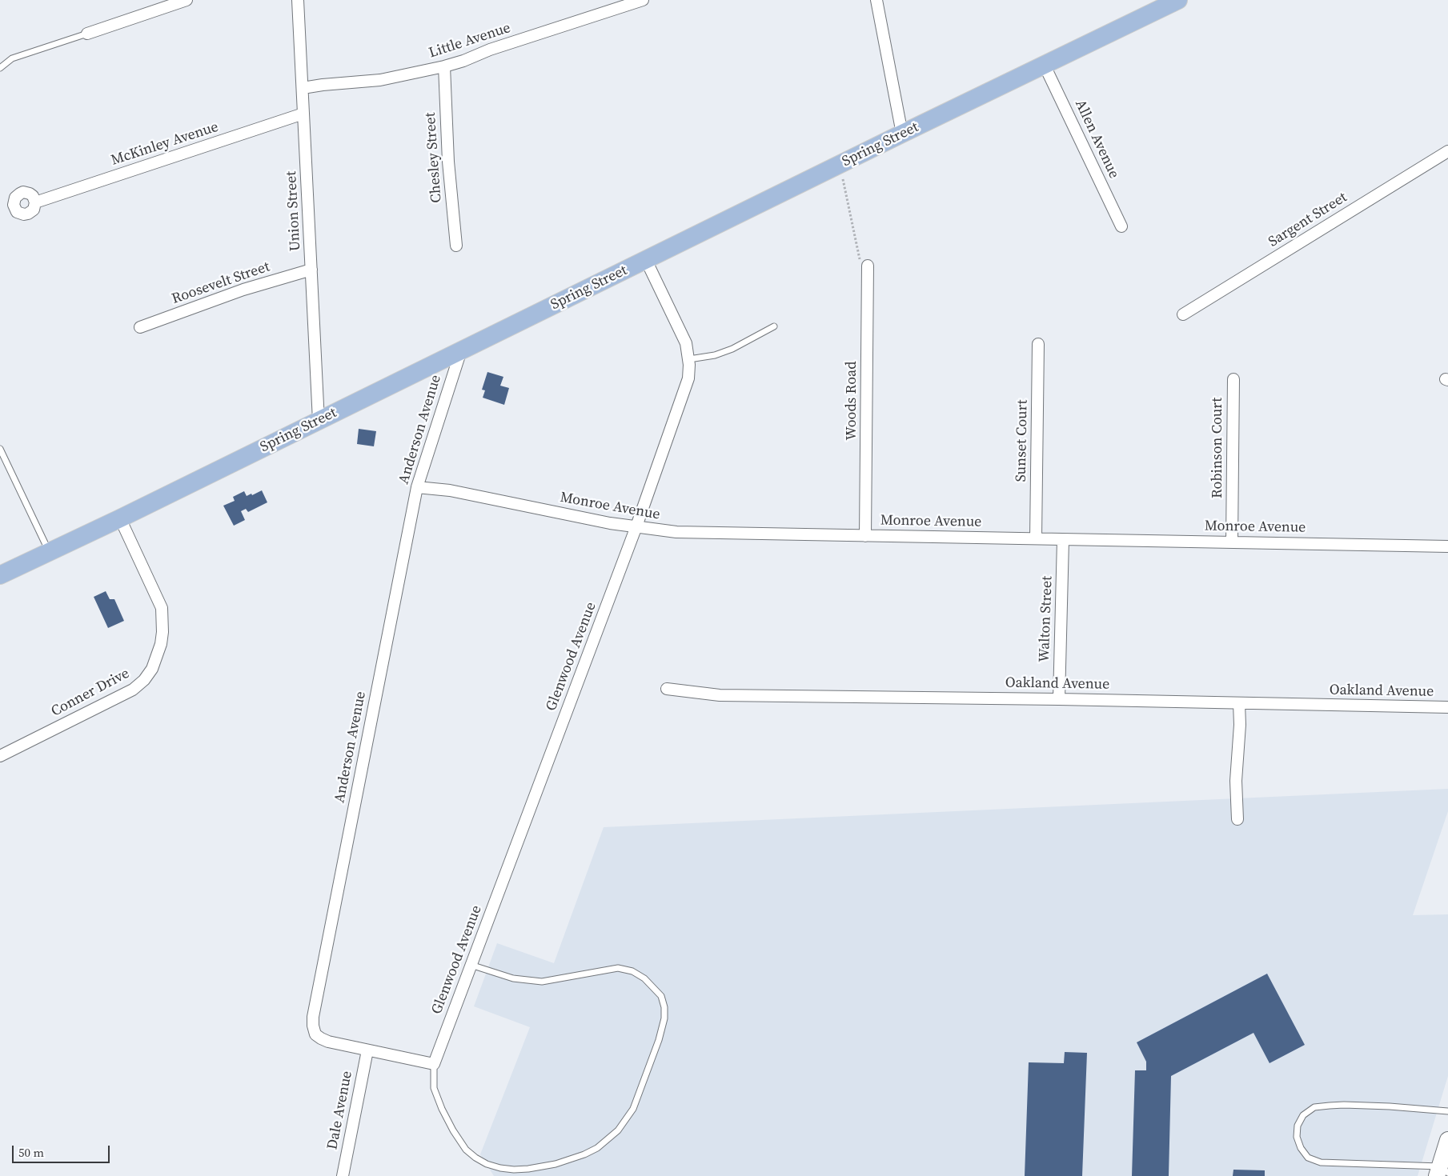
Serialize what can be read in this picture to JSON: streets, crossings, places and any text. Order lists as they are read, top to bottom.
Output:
{
  "streets": {
    "main road": ["Spring Street"],
    "street": [
      "Little Avenue",
      "Allen Avenue",
      "McKinley Avenue",
      "Chesley Street",
      "Union Street",
      "Sargent Street",
      "Roosevelt Street",
      "Woods Road",
      "Anderson Avenue",
      "Sunset Court",
      "Robinson Court",
      "Monroe Avenue",
      "Walton Street",
      "Glenwood Avenue",
      "Oakland Avenue",
      "Conner Drive",
      "Dale Avenue"
    ]
  },
  "crossings": [
    ["Little Avenue", "Chesley Street"],
    ["Little Avenue", "Union Street"],
    ["Allen Avenue", "Spring Street"],
    ["McKinley Avenue", "Union Street"],
    ["Spring Street", "Union Street"],
    ["Spring Street", "Anderson Avenue"],
    ["Spring Street", "Glenwood Avenue"],
    ["Spring Street", "Conner Drive"],
    ["Union Street", "Roosevelt Street"],
    ["Woods Road", "Monroe Avenue"],
    ["Anderson Avenue", "Monroe Avenue"],
    ["Anderson Avenue", "Glenwood Avenue"],
    ["Anderson Avenue", "Dale Avenue"],
    ["Sunset Court", "Monroe Avenue"],
    ["Robinson Court", "Monroe Avenue"],
    ["Monroe Avenue", "Walton Street"],
    ["Monroe Avenue", "Glenwood Avenue"],
    ["Walton Street", "Oakland Avenue"]
  ],
  "scale_bar": "50 m"
}
